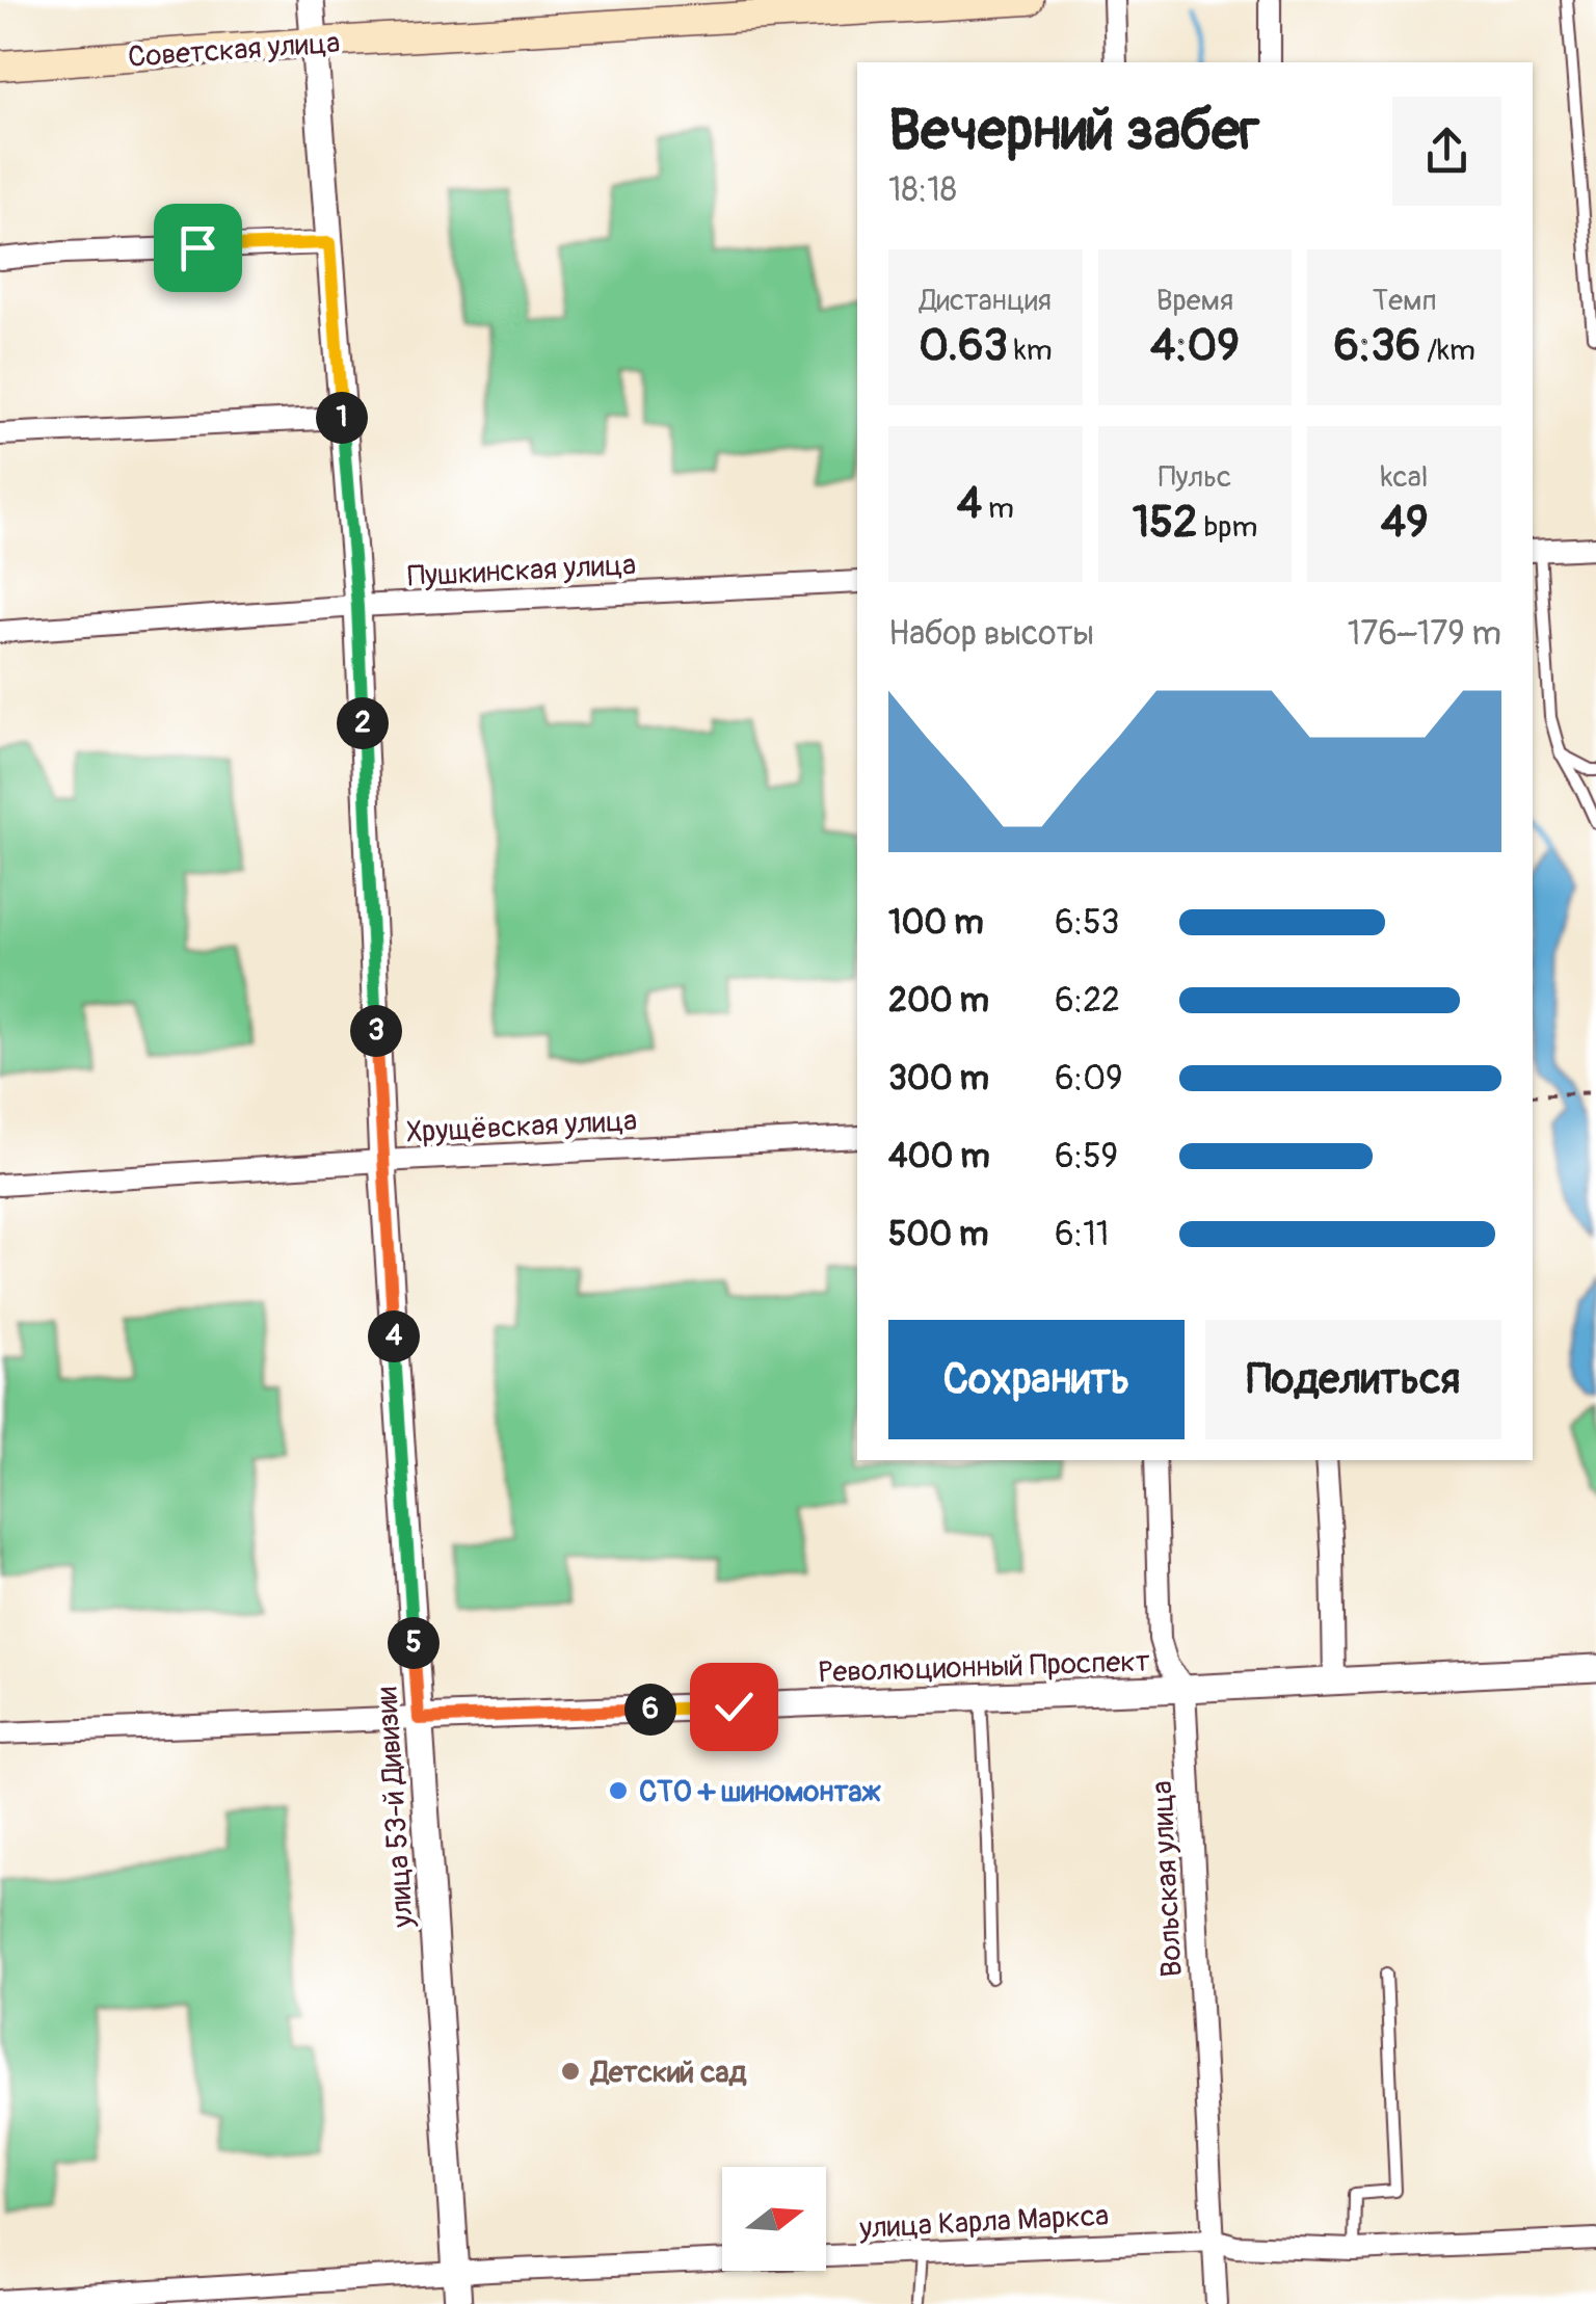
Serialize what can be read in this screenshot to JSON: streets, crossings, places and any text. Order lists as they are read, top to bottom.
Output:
{
  "streets": {
    "main road": ["Советская улица"],
    "street": [
      "Пушкинская улица",
      "Хрущёвская улица",
      "Революционный Проспект",
      "улица 53-й Дивизии",
      "Вольская улица",
      "улица Карла Маркса"
    ]
  },
  "crossings": [
    ["Советская улица", "улица 53-й Дивизии"],
    ["Пушкинская улица", "улица 53-й Дивизии"],
    ["Хрущёвская улица", "улица 53-й Дивизии"],
    ["Революционный Проспект", "улица 53-й Дивизии"],
    ["Революционный Проспект", "Вольская улица"],
    ["улица 53-й Дивизии", "улица Карла Маркса"],
    ["Вольская улица", "улица Карла Маркса"]
  ],
  "places": ["СТО + шиномонтаж", "Детский сад"],
  "north": "right",
  "page": {
    "heading": ["Вечерний забег", "18:18"],
    "stats": [
      ["Дистанция", "0.63 km"],
      ["Время", "4:09"],
      ["Темп", "6:36 /km"],
      ["4 m"],
      ["Пульс", "152 bpm"],
      ["kcal", "49"]
    ],
    "pins": [
      "1",
      "2",
      "3",
      "4",
      "5",
      "6"
    ],
    "chart": ["Набор высоты", "176–179 m"],
    "list": [
      {
        "name": "100 m",
        "note": "6:53"
      },
      {
        "name": "200 m",
        "note": "6:22"
      },
      {
        "name": "300 m",
        "note": "6:09"
      },
      {
        "name": "400 m",
        "note": "6:59"
      },
      {
        "name": "500 m",
        "note": "6:11"
      }
    ],
    "buttons": ["Сохранить", "Поделиться"]
  }
}
